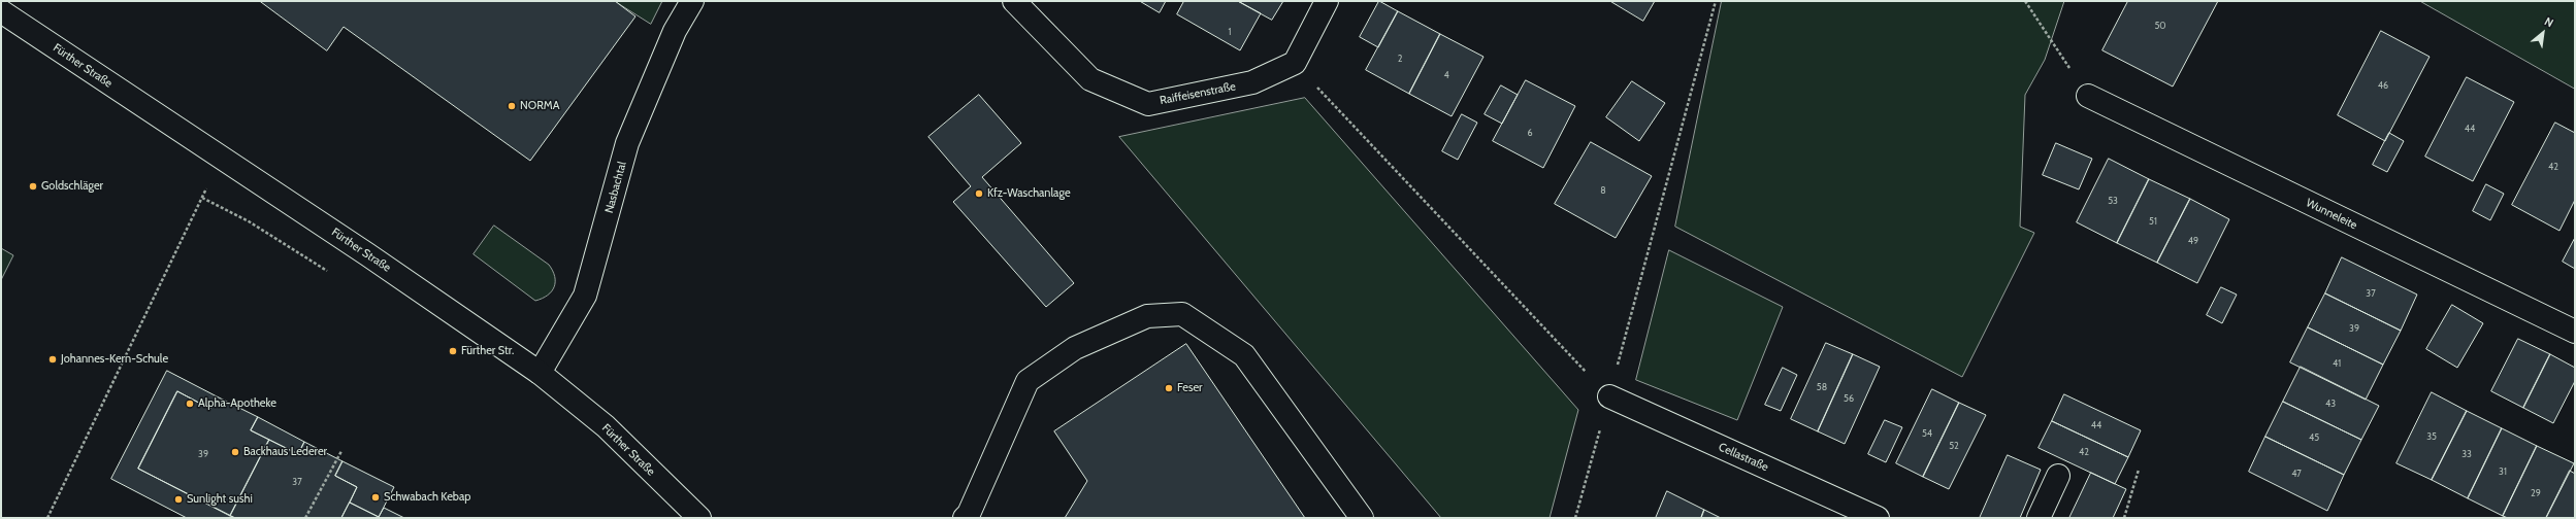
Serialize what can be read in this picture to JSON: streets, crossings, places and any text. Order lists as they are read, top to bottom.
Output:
{
  "streets": {
    "street": [
      "Fürther Straße",
      "Raiffeisenstraße",
      "Nasbachtal",
      "Wunneleite",
      "Cellastraße"
    ]
  },
  "crossings": [
    ["Fürther Straße", "Nasbachtal"]
  ],
  "places": [
    "NORMA",
    "Goldschläger",
    "Kfz-Waschanlage",
    "Fürther Str.",
    "Johannes-Kern-Schule",
    "Feser",
    "Alpha-Apotheke",
    "Backhaus Lederer",
    "Schwabach Kebap",
    "Sunlight sushi"
  ],
  "house_numbers": [
    "50",
    "1",
    "2",
    "4",
    "46",
    "44",
    "6",
    "42",
    "8",
    "53",
    "51",
    "49",
    "37",
    "39",
    "41",
    "58",
    "56",
    "43",
    "44",
    "54",
    "35",
    "45",
    "52",
    "42",
    "39",
    "33",
    "31",
    "47",
    "37",
    "29"
  ],
  "north": "top right"
}
